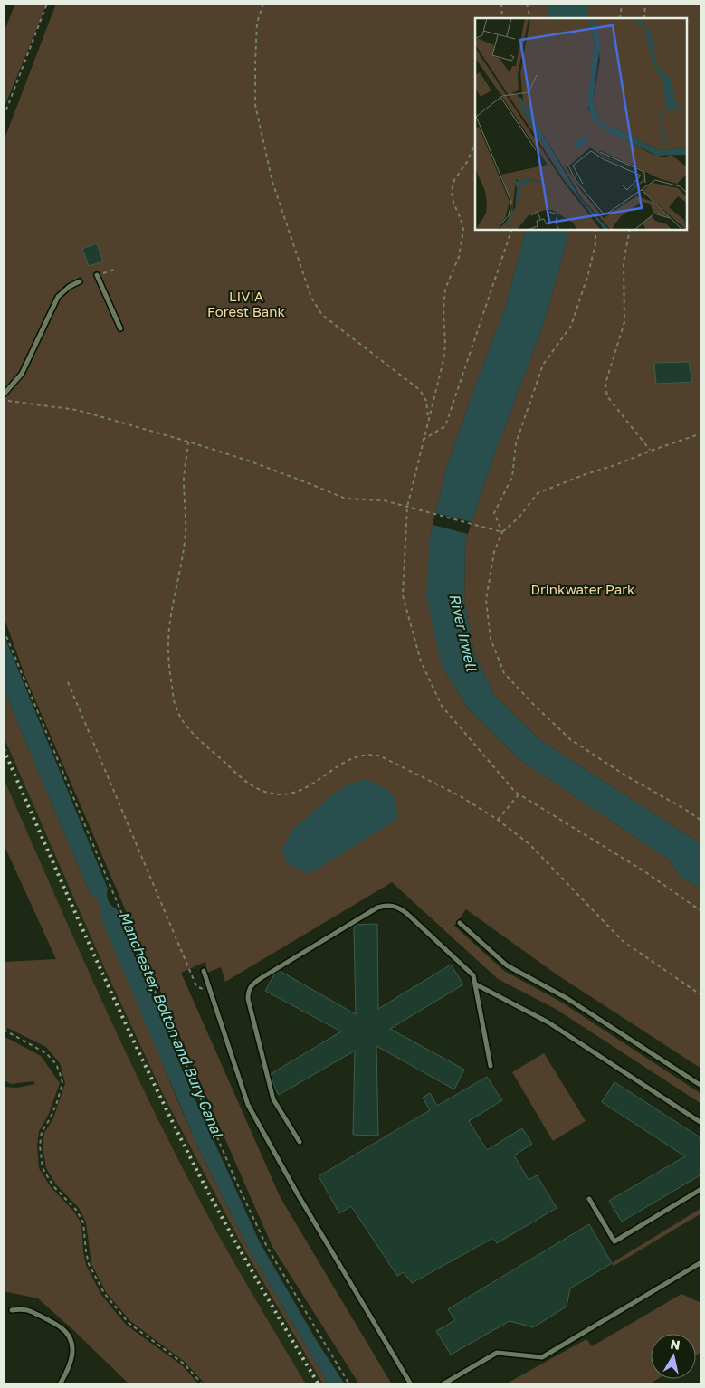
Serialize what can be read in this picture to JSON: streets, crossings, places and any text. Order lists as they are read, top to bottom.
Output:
{
  "water": ["River Irwell", "Manchester, Bolton and Bury Canal"],
  "parks": ["LIVIA Forest Bank", "Drinkwater Park"],
  "north": "top"
}
